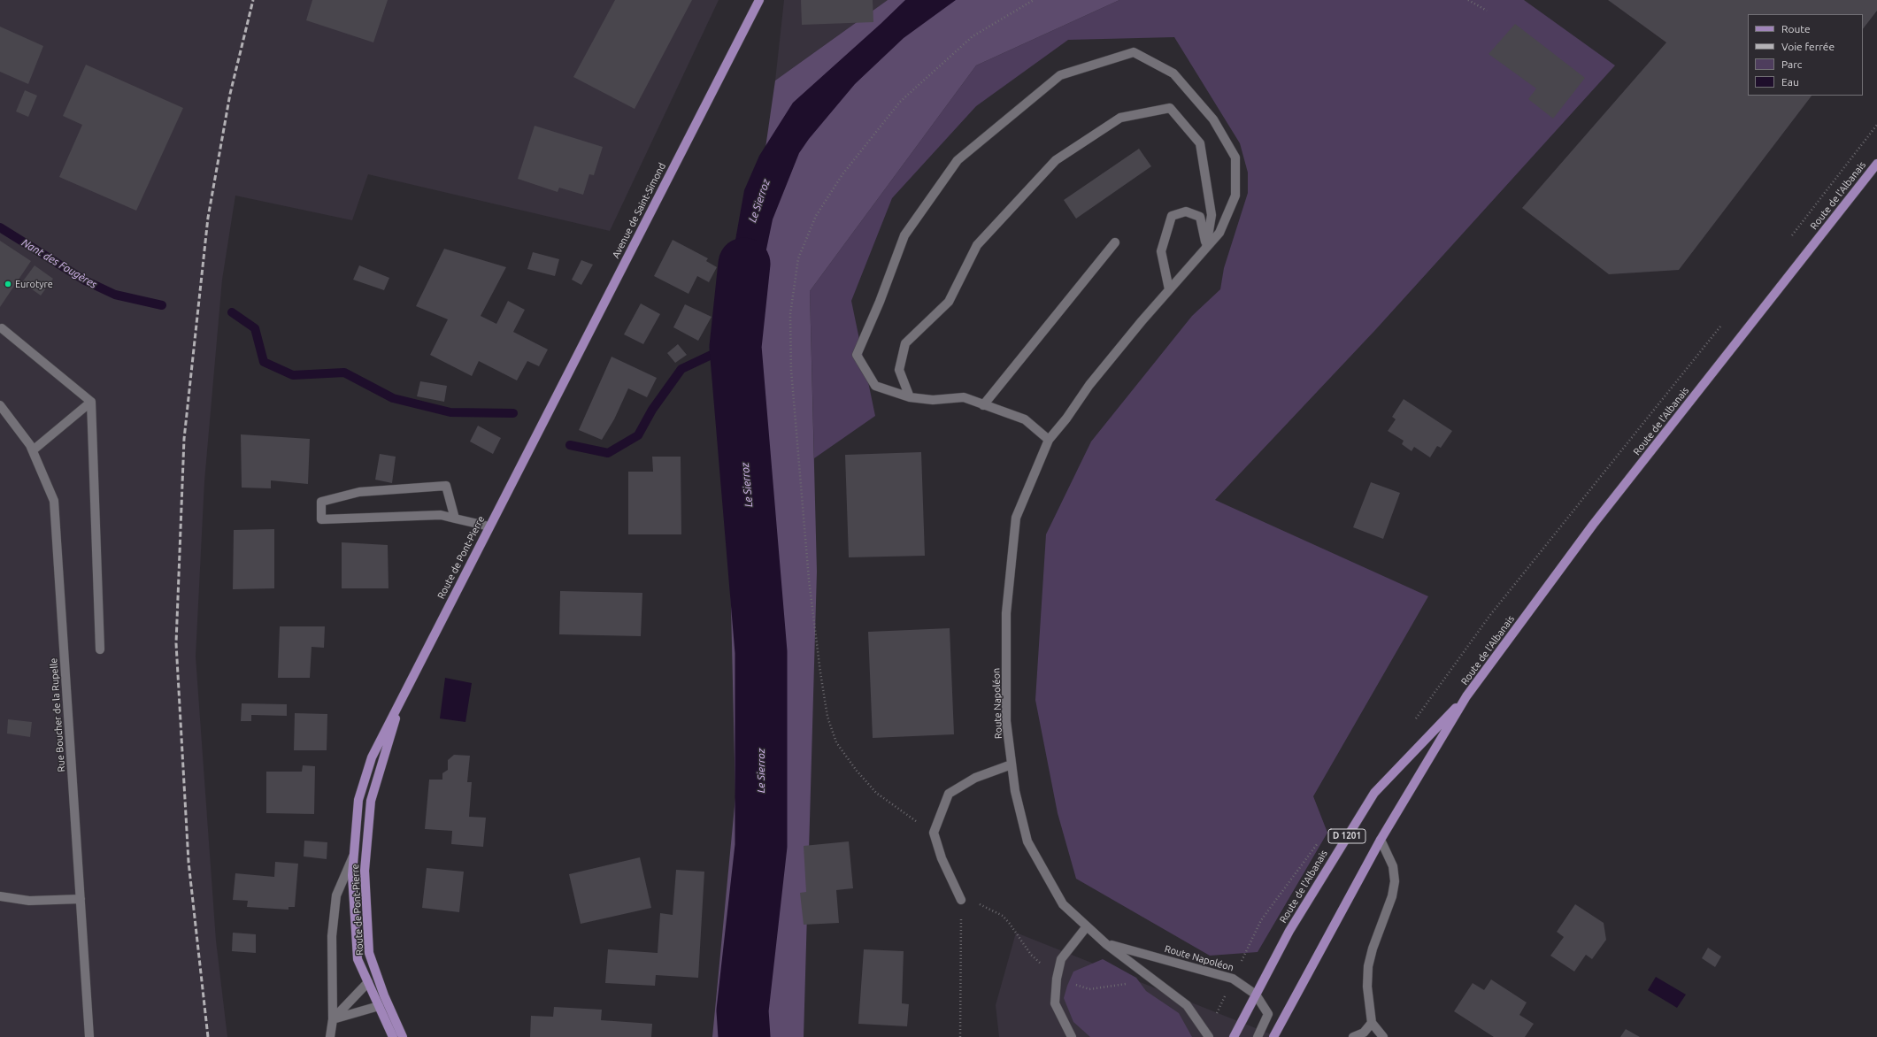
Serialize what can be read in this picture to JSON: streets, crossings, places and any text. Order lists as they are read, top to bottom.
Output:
{
  "streets": {
    "main road": [
      "Route de l'Albanais",
      "Avenue de Saint-Simond",
      "Route de Pont-Pierre",
      "D 1201"
    ],
    "street": ["Route Napoléon", "Rue Boucher de la Rupelle"]
  },
  "crossings": [
    ["Route de l'Albanais", "Route Napoléon"],
    ["Avenue de Saint-Simond", "Route de Pont-Pierre"]
  ],
  "water": ["Le Sierroz", "Nant des Fougères"],
  "places": ["Eurotyre"],
  "legend": [
    "Route",
    "Voie ferrée",
    "Parc",
    "Eau"
  ]
}
